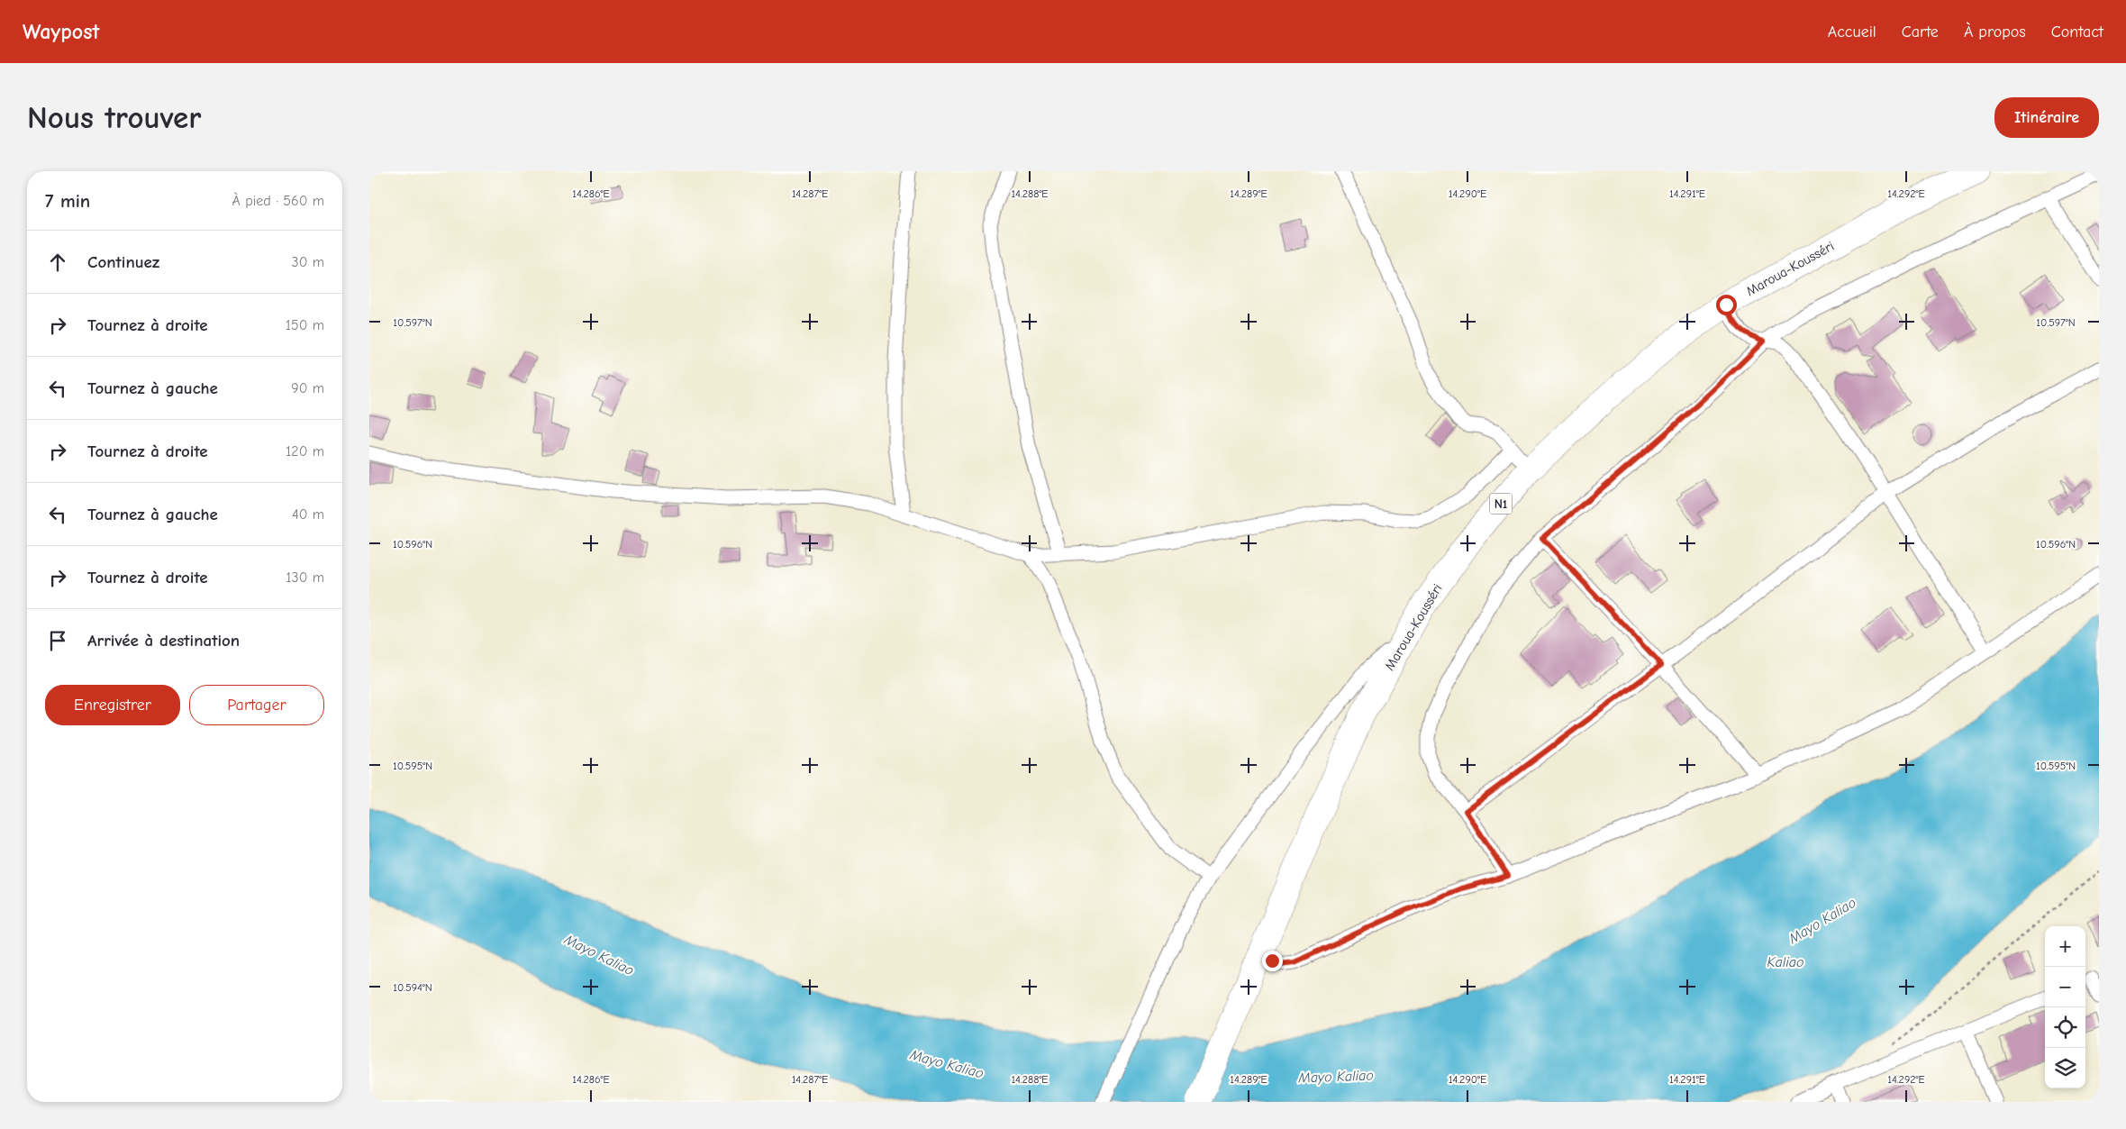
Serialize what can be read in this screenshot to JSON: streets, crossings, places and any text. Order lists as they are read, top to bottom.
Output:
{
  "streets": {
    "highway": ["Maroua-Kousséri", "N1"]
  },
  "water": ["Mayo Kaliao", "Kaliao"],
  "page": {
    "header": "Waypost",
    "nav": [
      "Accueil",
      "Carte",
      "À propos",
      "Contact"
    ],
    "buttons": [
      "Itinéraire",
      ["Enregistrer", "Partager"]
    ],
    "title": "Nous trouver",
    "heading": ["7 min", "À pied · 560 m"],
    "list": [
      ["Continuez", "30 m"],
      ["Tournez à droite", "150 m"],
      ["Tournez à gauche", "90 m"],
      ["Tournez à droite", "120 m"],
      ["Tournez à gauche", "40 m"],
      ["Tournez à droite", "130 m"],
      "Arrivée à destination"
    ],
    "map_buttons": ["+", "−"]
  },
  "coordinates": [
    "14.286°E",
    "14.287°E",
    "14.288°E",
    "14.289°E",
    "14.290°E",
    "14.291°E",
    "14.292°E",
    "10.597°N",
    "10.596°N",
    "10.595°N",
    "10.594°N"
  ]
}
